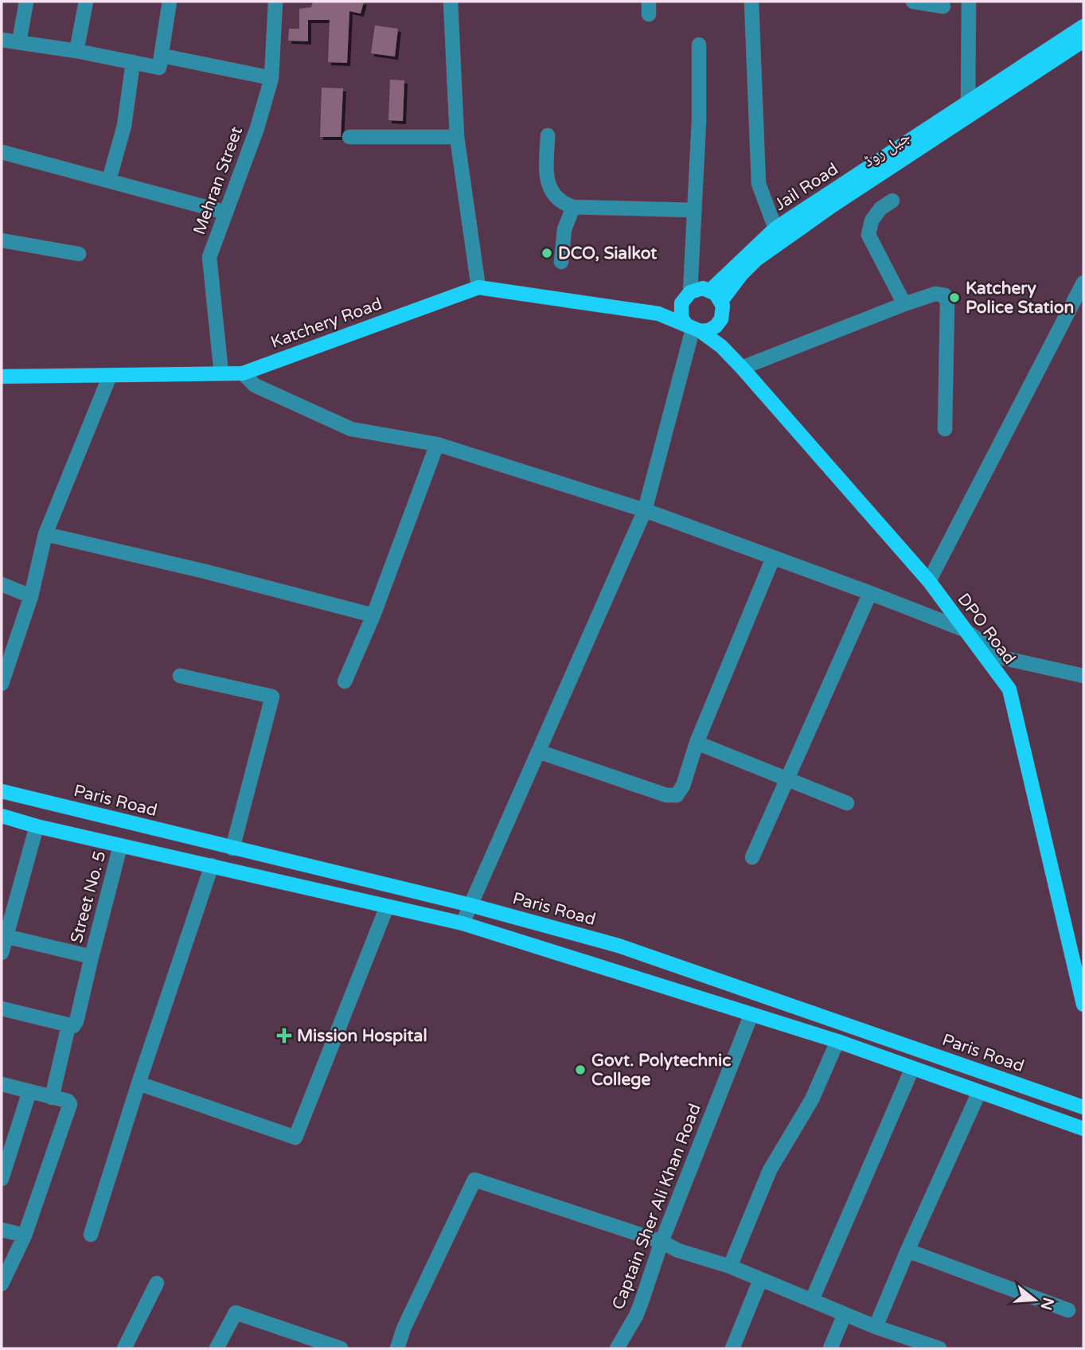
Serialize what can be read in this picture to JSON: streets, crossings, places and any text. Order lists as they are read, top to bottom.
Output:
{
  "streets": {
    "main road": [
      "جیل روڈ",
      "Jail Road",
      "Katchery Road",
      "DPO Road",
      "Paris Road"
    ],
    "street": ["Mehran Street", "Street No. 5", "Captain Sher Ali Khan Road"]
  },
  "crossings": [
    ["جیل روڈ", "Jail Road"],
    ["جیل روڈ", "DPO Road"],
    ["Mehran Street", "Katchery Road"],
    ["Jail Road", "DPO Road"],
    ["Katchery Road", "DPO Road"]
  ],
  "places": {
    "other": ["DCO, Sialkot", "Katchery Police Station", "Govt. Polytechnic College"],
    "health": ["Mission Hospital"]
  },
  "north": "right"
}
